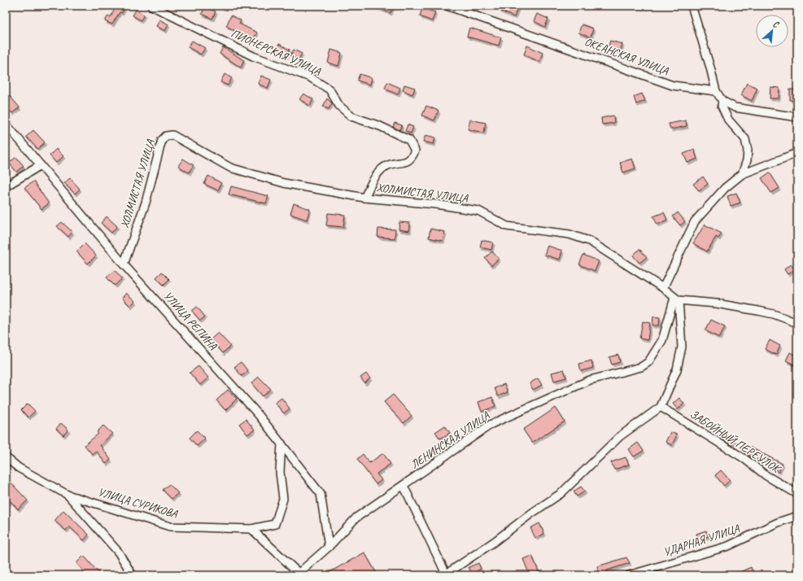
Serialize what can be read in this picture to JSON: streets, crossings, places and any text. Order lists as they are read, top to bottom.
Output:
{
  "streets": {
    "street": [
      "ПИОНЕРСКАЯ УЛИЦА",
      "ОКЕАНСКАЯ УЛИЦА",
      "ХОЛМИСТАЯ УЛИЦА",
      "УЛИЦА РЕПИНА",
      "ЛЕНИНСКАЯ УЛИЦА",
      "ЗАБОЙНЫЙ ПЕРЕУЛОК",
      "УЛИЦА СУРИКОВА",
      "УДАРНАЯ УЛИЦА"
    ]
  },
  "crossings": [
    ["ПИОНЕРСКАЯ УЛИЦА", "ХОЛМИСТАЯ УЛИЦА"],
    ["ХОЛМИСТАЯ УЛИЦА", "УЛИЦА РЕПИНА"],
    ["ХОЛМИСТАЯ УЛИЦА", "ЛЕНИНСКАЯ УЛИЦА"],
    ["УЛИЦА РЕПИНА", "ЛЕНИНСКАЯ УЛИЦА"],
    ["УЛИЦА РЕПИНА", "УЛИЦА СУРИКОВА"]
  ],
  "north": "top right"
}
